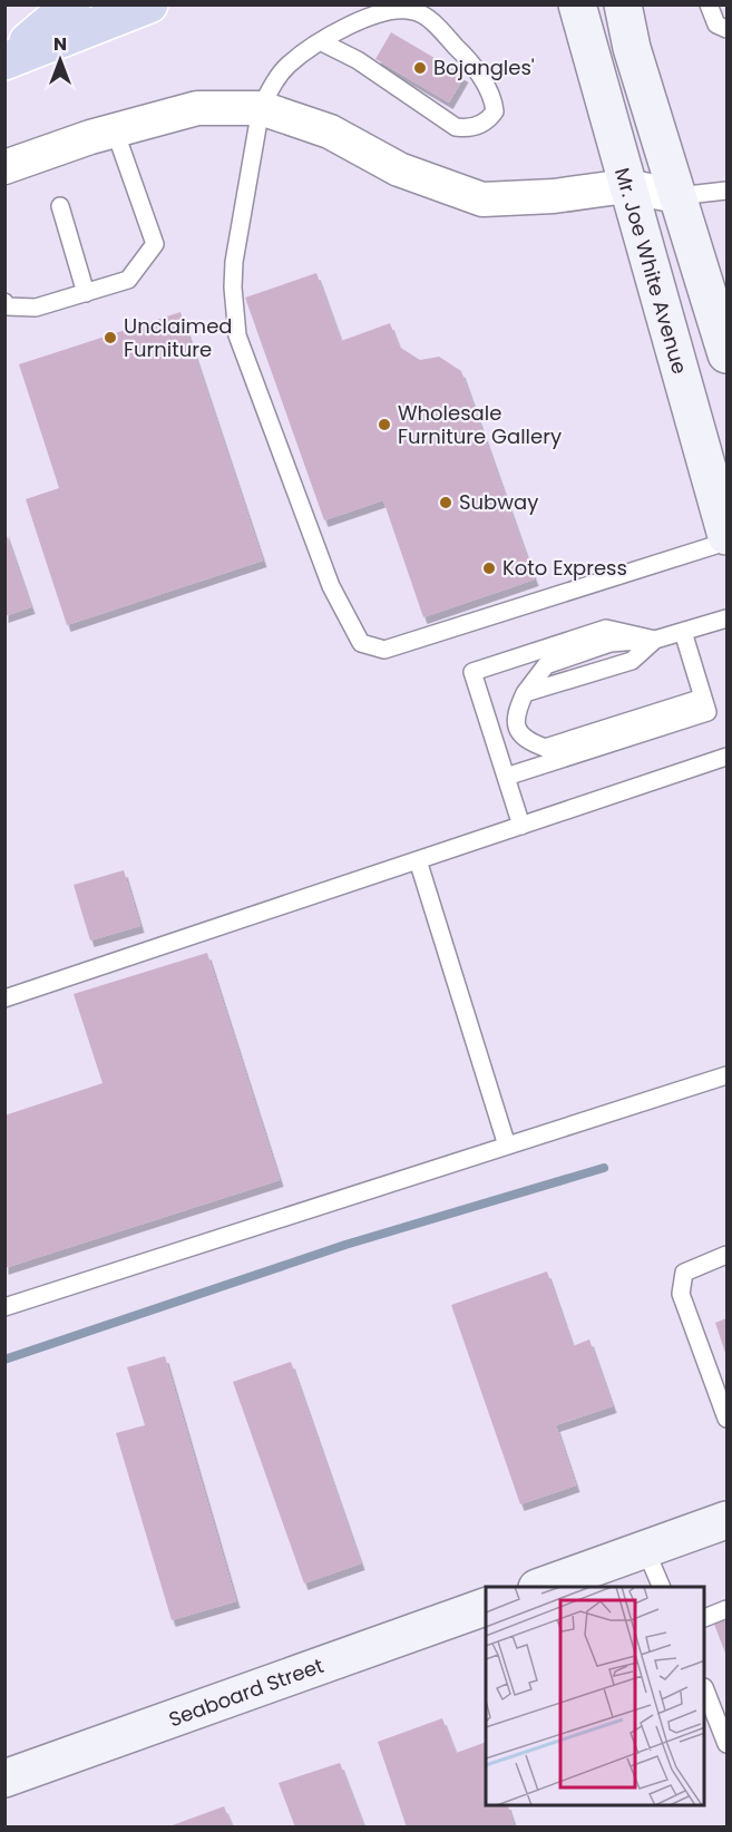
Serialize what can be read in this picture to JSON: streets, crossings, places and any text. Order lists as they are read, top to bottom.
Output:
{
  "streets": {
    "main road": ["Mr. Joe White Avenue", "Seaboard Street"]
  },
  "places": [
    "Bojangles'",
    "Unclaimed Furniture",
    "Wholesale Furniture Gallery",
    "Subway",
    "Koto Express"
  ],
  "north": "top"
}
